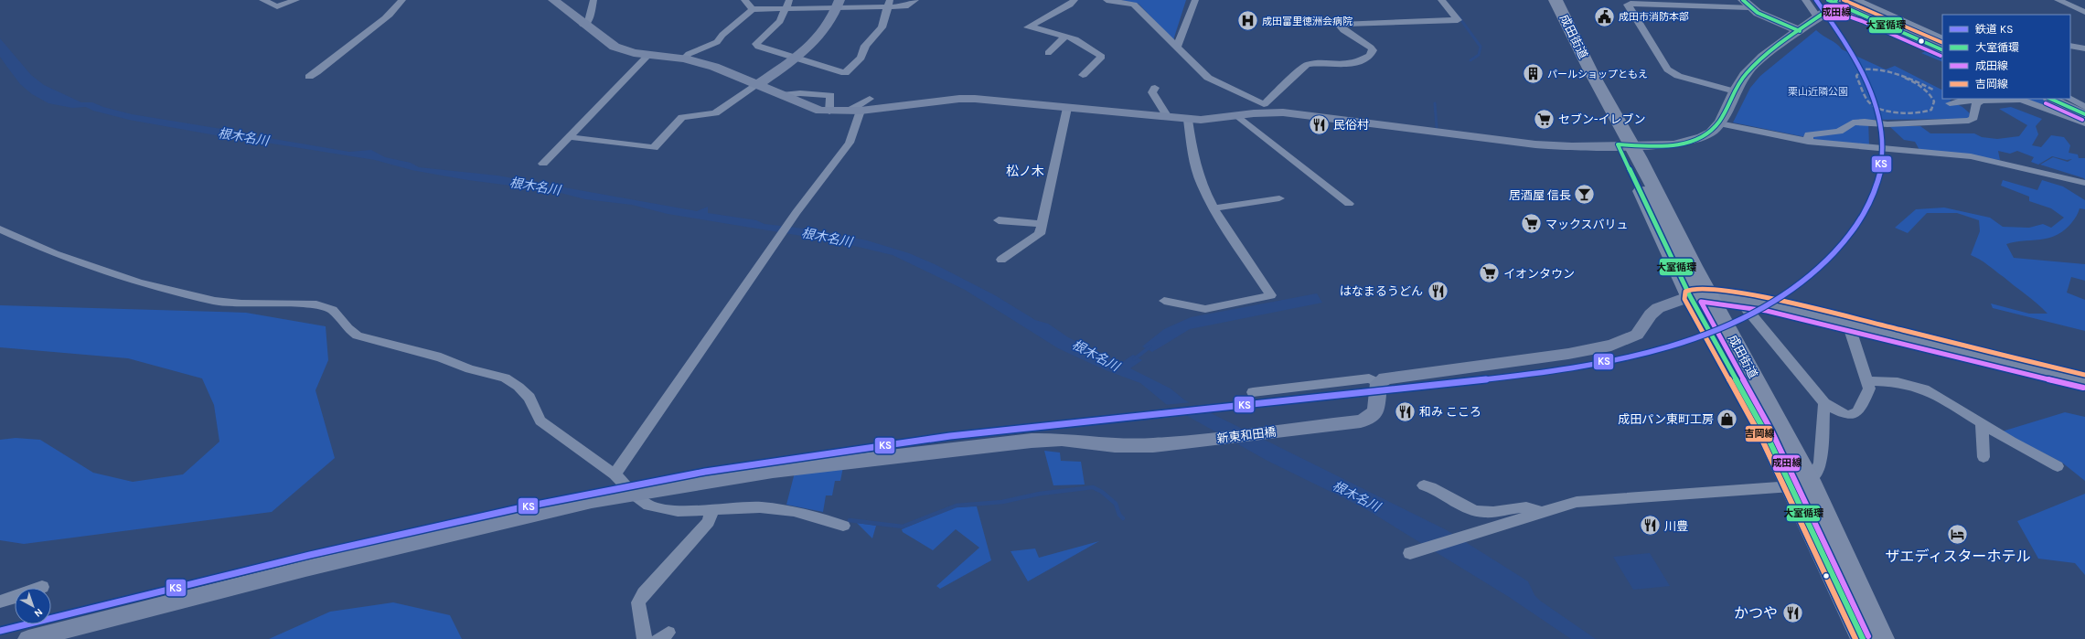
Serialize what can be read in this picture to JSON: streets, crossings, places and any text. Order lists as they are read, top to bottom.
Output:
{
  "streets": {
    "highway": ["成田街道"],
    "street": ["新東和田橋"]
  },
  "districts": ["松ノ木"],
  "water": ["根木名川"],
  "parks": ["栗山近隣公園"],
  "places": {
    "public building": ["成田市消防本部"],
    "hospital": ["成田富里徳洲会病院"],
    "building": ["パールショップともえ"],
    "supermarket": ["セブン-イレブン", "マックスバリュ", "イオンタウン"],
    "restaurant": [
      "民俗村",
      "はなまるうどん",
      "和み こころ",
      "川豊",
      "かつや"
    ],
    "bar": ["居酒屋 信長"],
    "shop": ["成田パン東町工房"],
    "hotel": ["ザエディスターホテル"]
  },
  "lines": [
    "rail line KS",
    "transit line 大室循環",
    "transit line 吉岡線",
    "transit line 成田線"
  ],
  "legend": [
    "鉄道 KS",
    "大室循環",
    "成田線",
    "吉岡線"
  ],
  "north": "bottom right"
}
